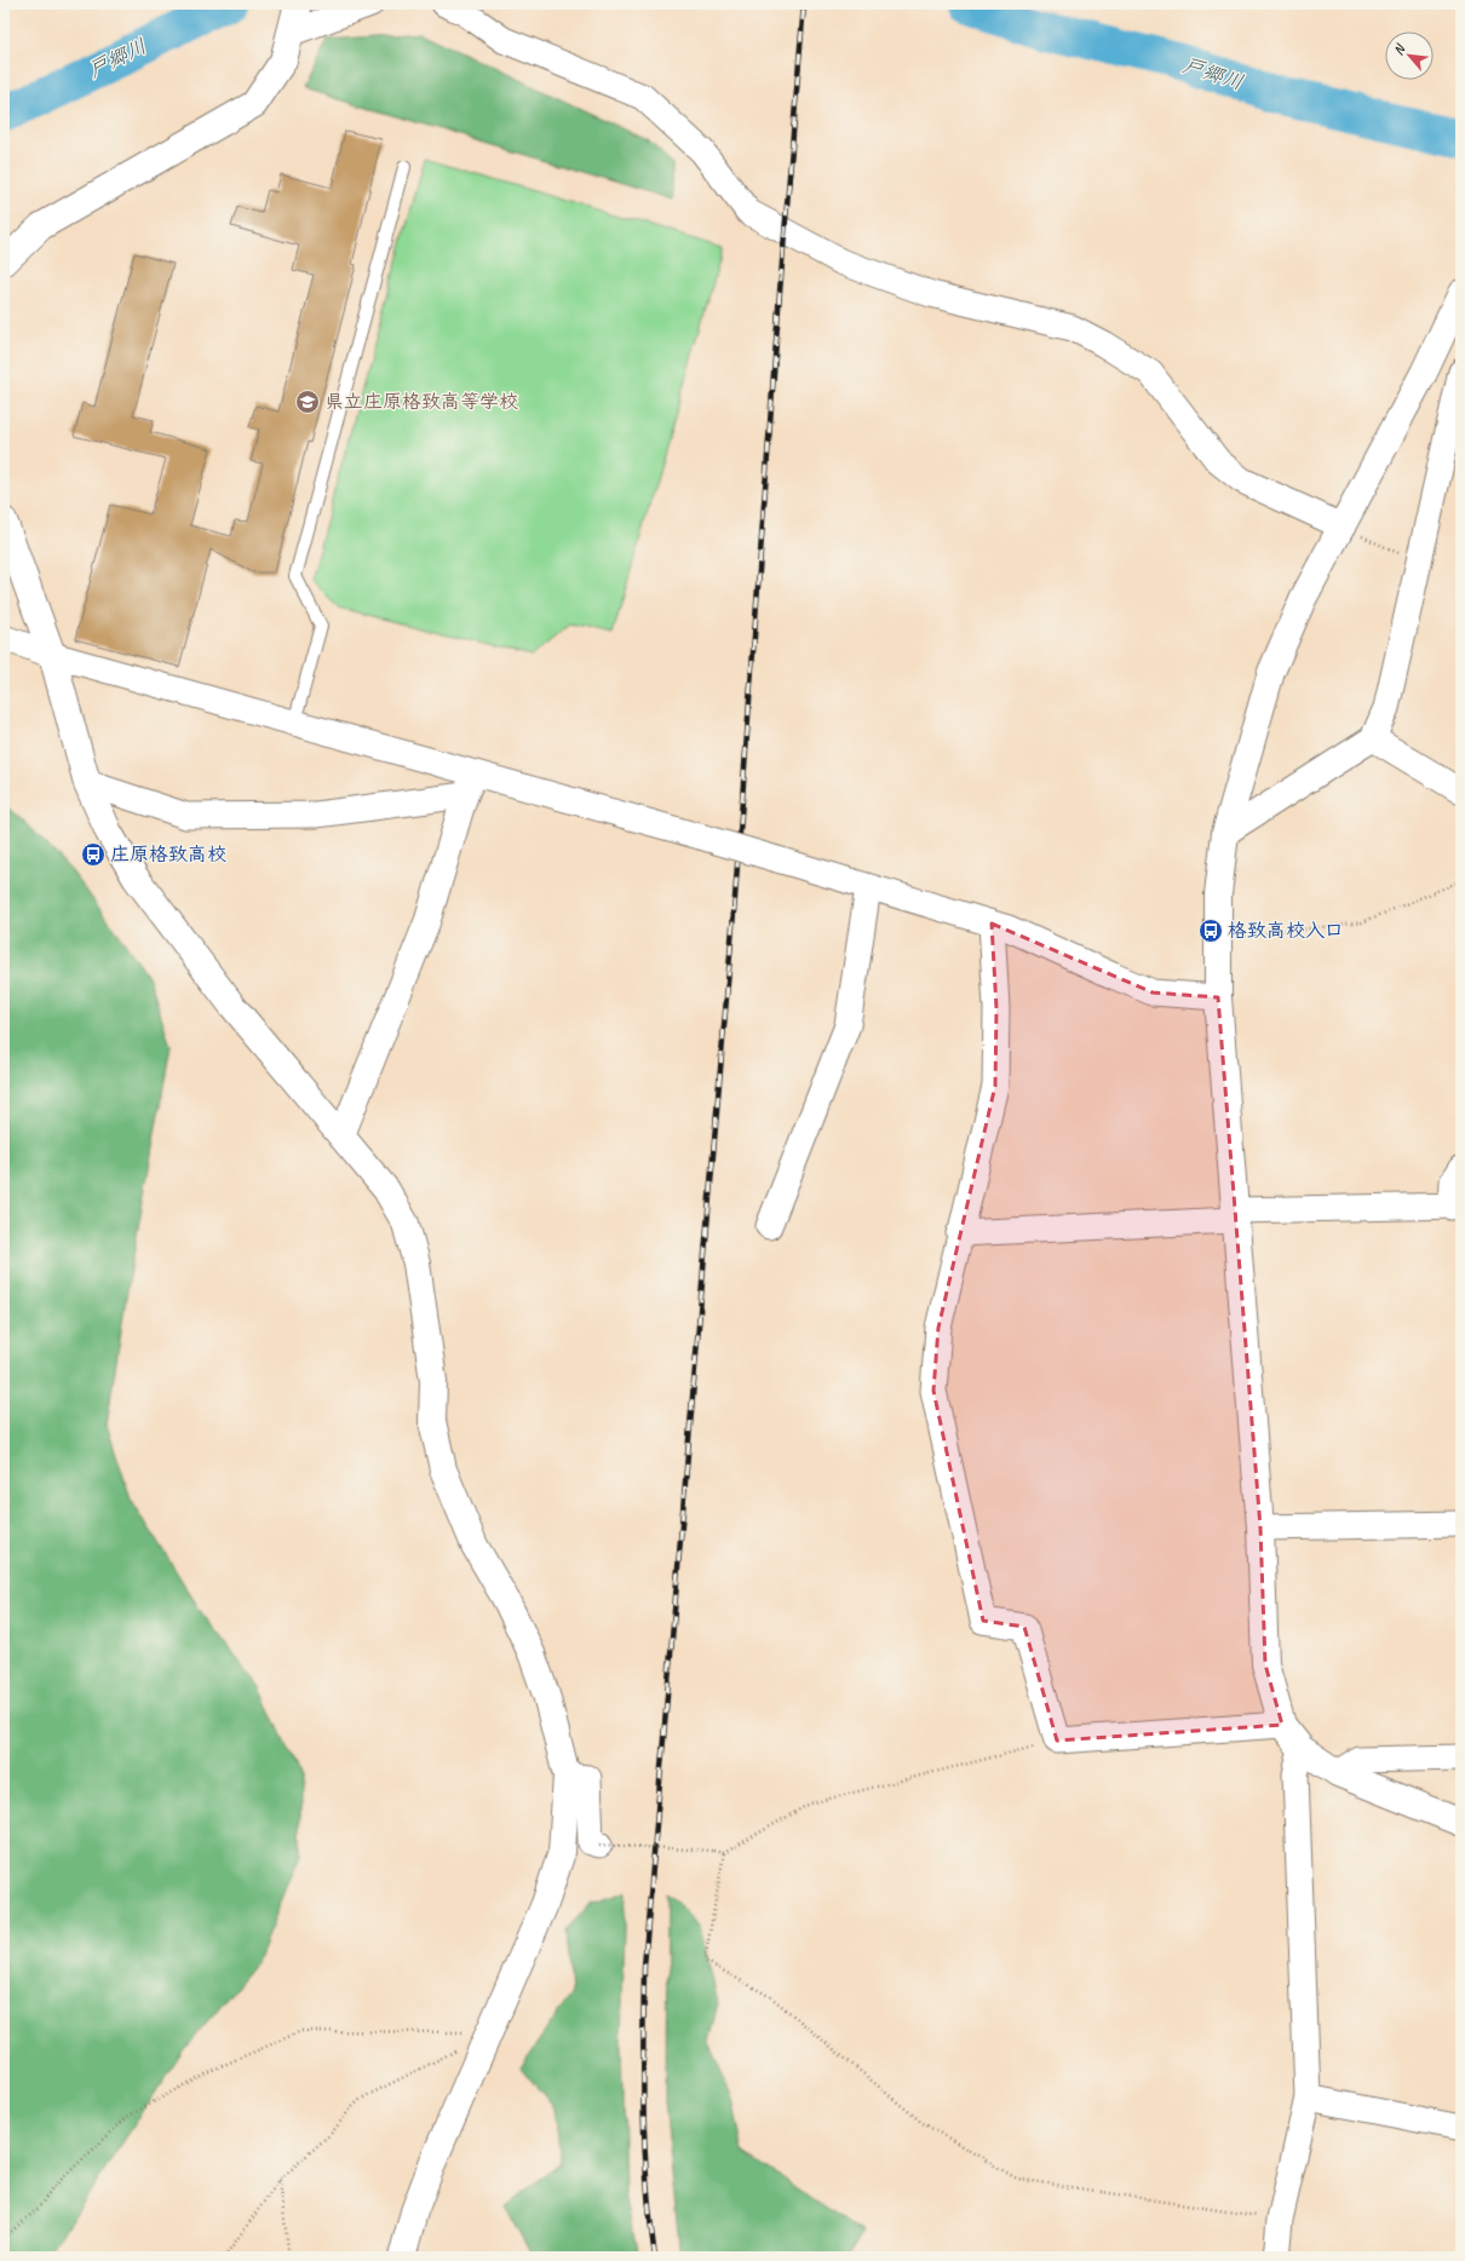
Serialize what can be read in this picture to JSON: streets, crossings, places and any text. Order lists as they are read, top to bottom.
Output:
{
  "water": ["戸郷川"],
  "places": {
    "school or university": ["県立庄原格致高等学校"],
    "bus stop": ["庄原格致高校", "格致高校入口"]
  },
  "north": "top left"
}
